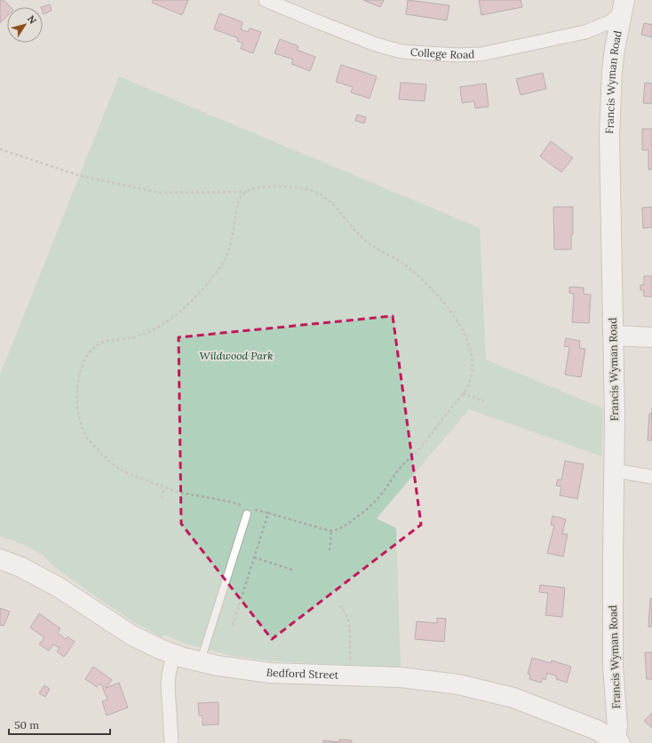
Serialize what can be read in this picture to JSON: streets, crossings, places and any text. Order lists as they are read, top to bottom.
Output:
{
  "streets": {
    "main road": ["Francis Wyman Road", "Bedford Street"],
    "street": ["College Road"]
  },
  "crossings": [
    ["College Road", "Francis Wyman Road"],
    ["Francis Wyman Road", "Bedford Street"]
  ],
  "parks": ["Wildwood Park"],
  "scale_bar": "50 m",
  "north": "top right"
}
